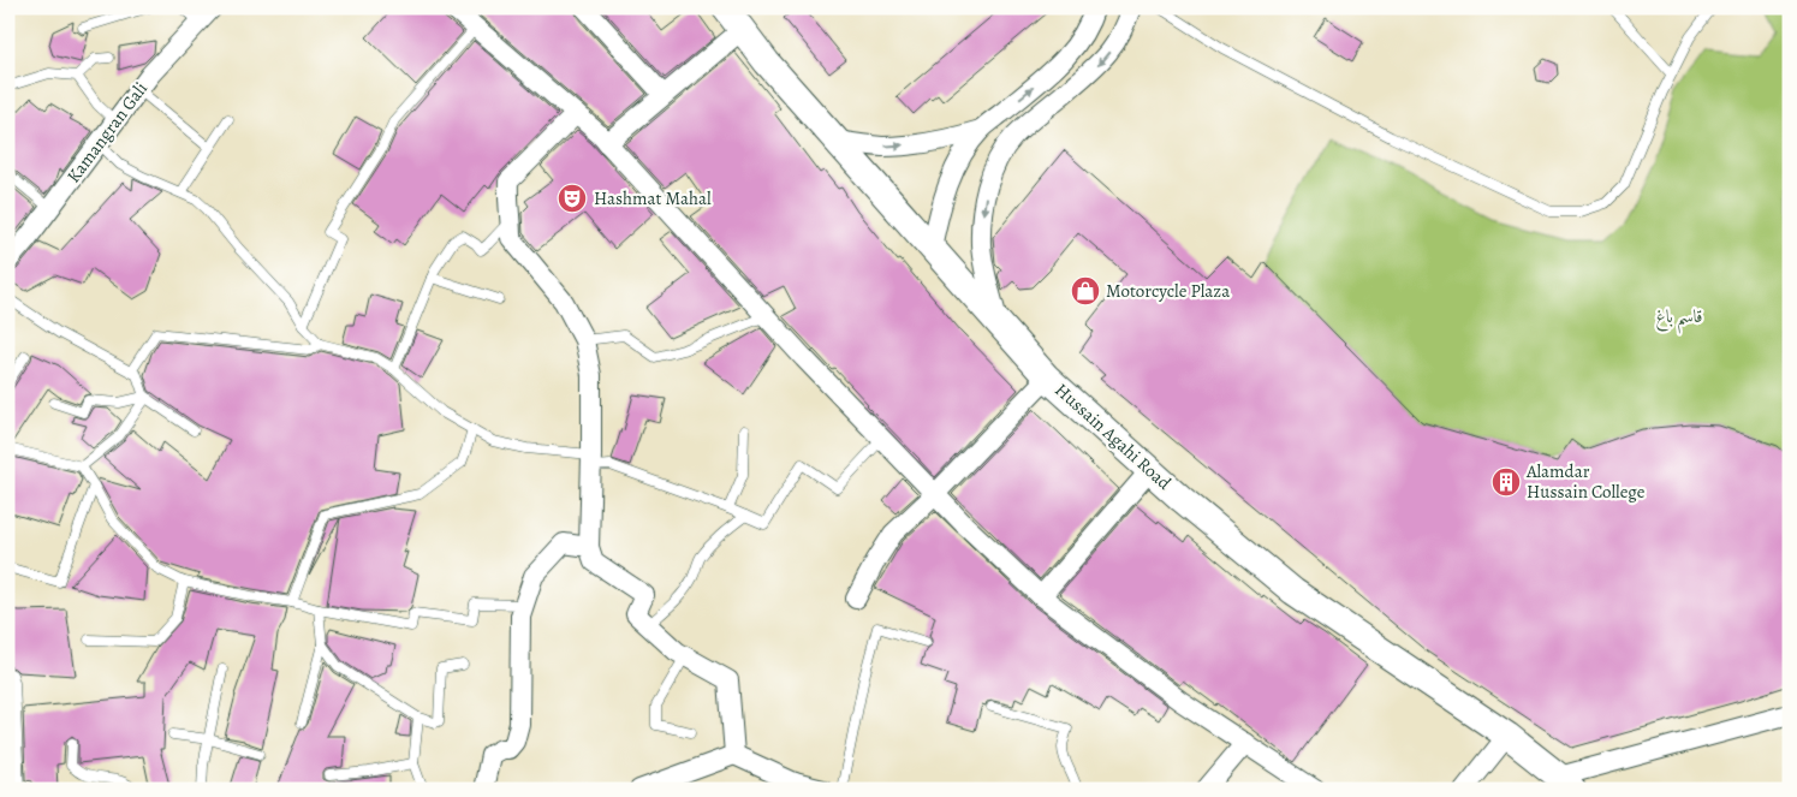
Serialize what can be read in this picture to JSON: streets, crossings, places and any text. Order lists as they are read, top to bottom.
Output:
{
  "streets": {
    "main road": ["Hussain Agahi Road"],
    "street": ["Kamangran Gali"]
  },
  "parks": ["قاسم باغ"],
  "places": {
    "theatre": ["Hashmat Mahal"],
    "shop": ["Motorcycle Plaza"],
    "building": ["Alamdar Hussain College"]
  }
}
